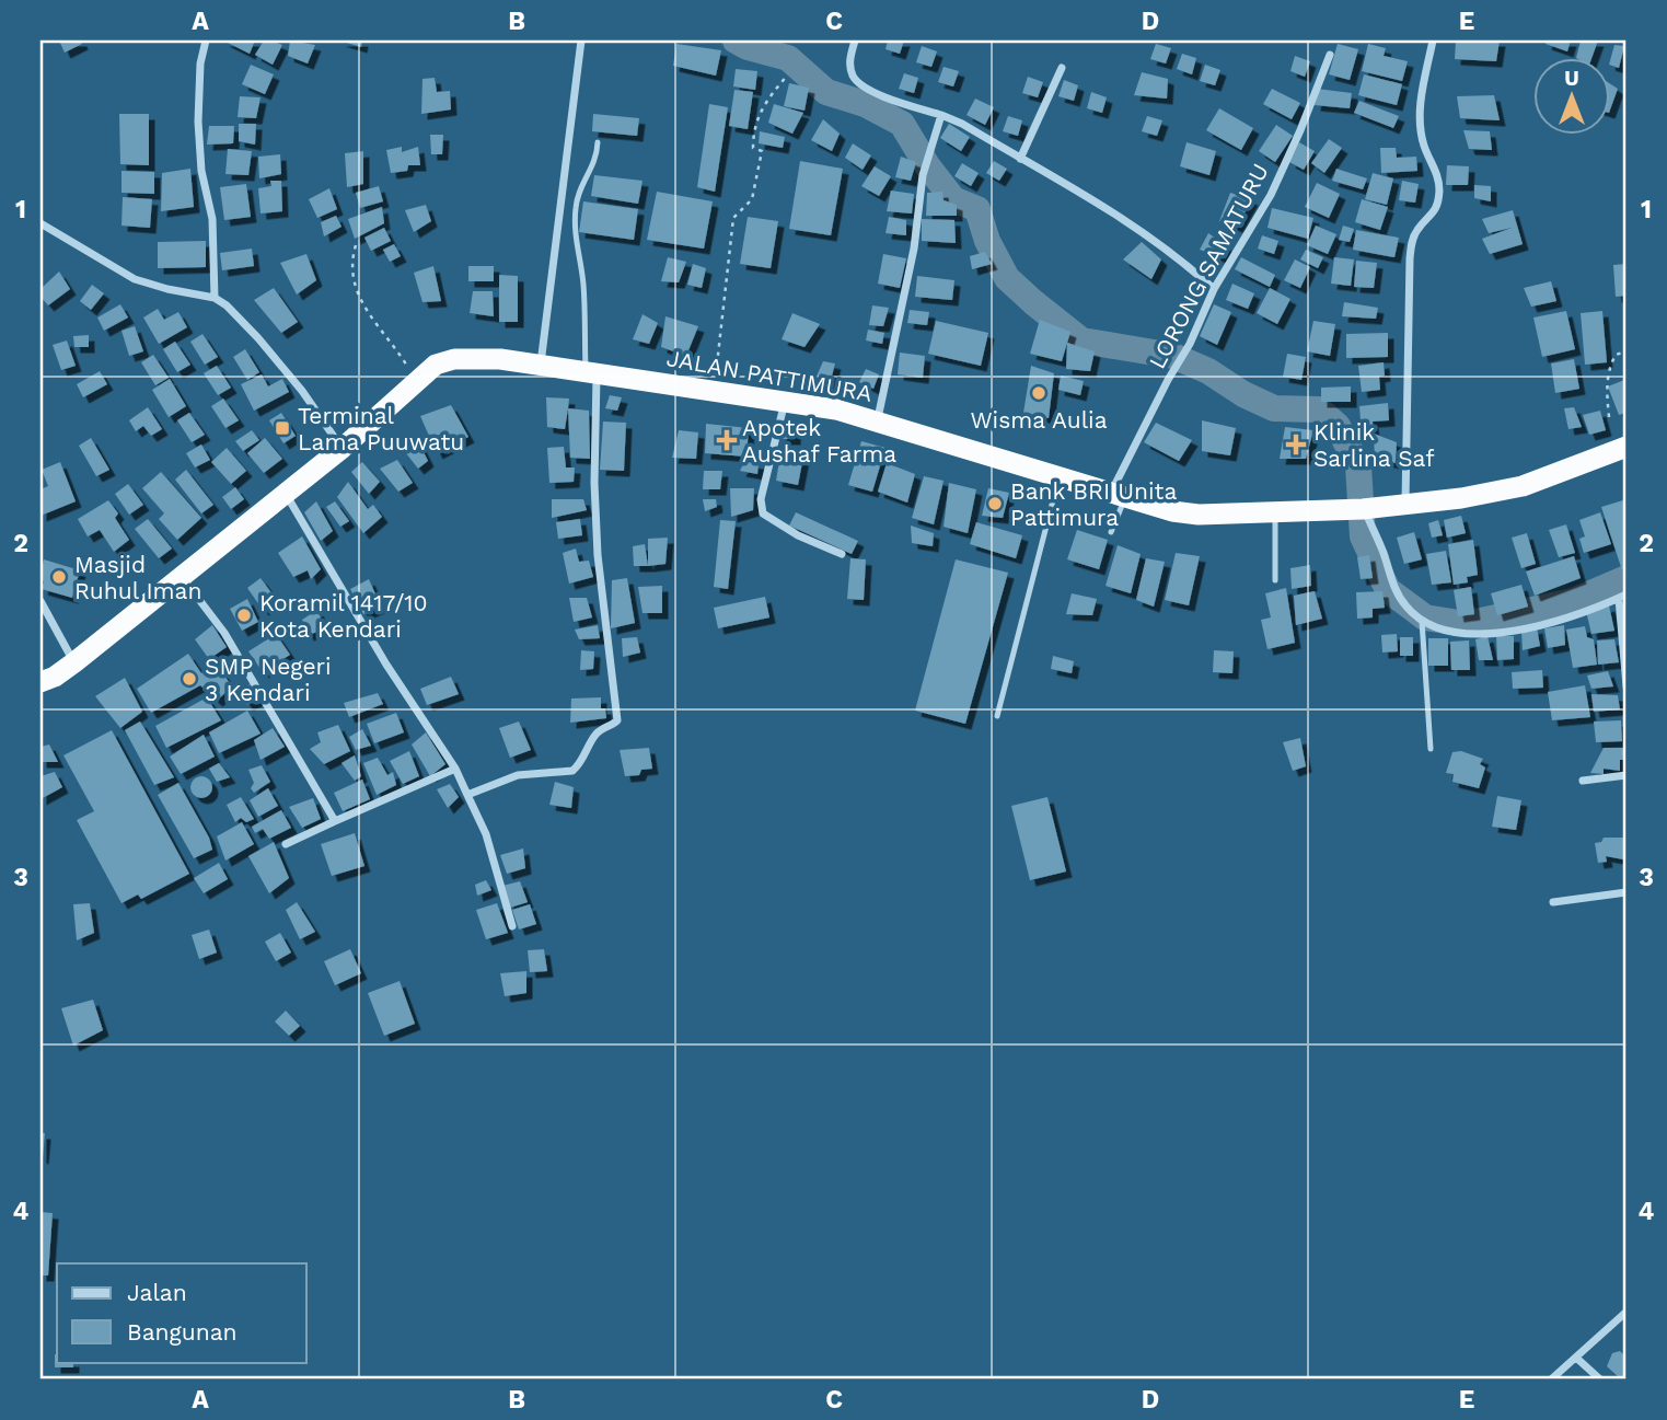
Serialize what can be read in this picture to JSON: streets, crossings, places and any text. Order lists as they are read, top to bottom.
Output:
{
  "streets": {
    "highway": ["JALAN PATTIMURA"],
    "street": ["LORONG SAMATURU"]
  },
  "crossings": [
    ["LORONG SAMATURU", "JALAN PATTIMURA"]
  ],
  "places": {
    "other": [
      "Wisma Aulia",
      "Bank BRI Unita Pattimura",
      "Masjid Ruhul Iman",
      "Koramil 1417/10 Kota Kendari",
      "SMP Negeri 3 Kendari"
    ],
    "transit": ["Terminal Lama Puuwatu"],
    "health": ["Apotek Aushaf Farma", "Klinik Sarlina Saf"]
  },
  "legend": ["Jalan", "Bangunan"],
  "north": "top",
  "grid": {
    "columns": [
      "A",
      "B",
      "C",
      "D",
      "E"
    ],
    "rows": [
      "1",
      "2",
      "3",
      "4"
    ]
  }
}
